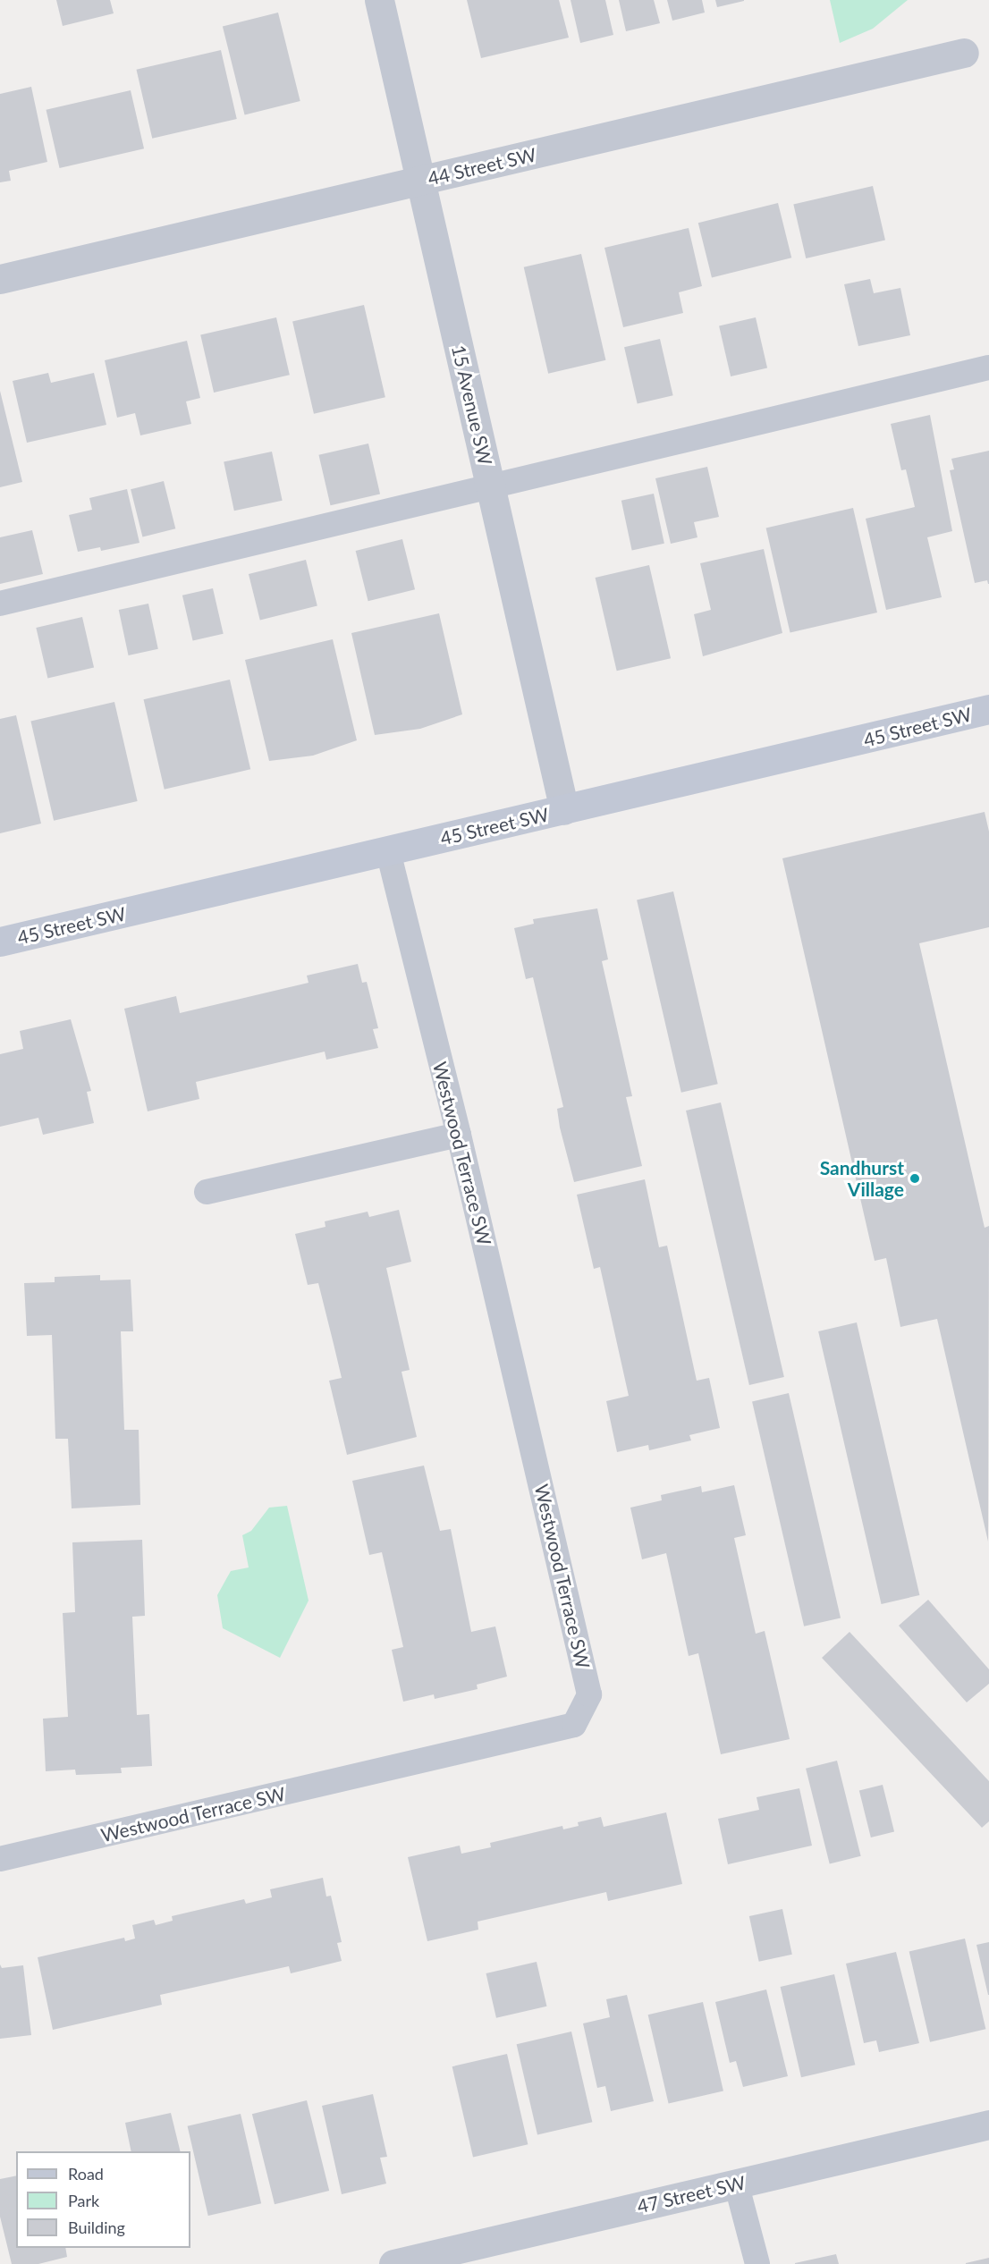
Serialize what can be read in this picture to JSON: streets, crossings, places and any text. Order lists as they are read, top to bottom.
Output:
{
  "streets": {
    "street": [
      "44 Street SW",
      "15 Avenue SW",
      "45 Street SW",
      "47 Street SW"
    ],
    "lane": ["Westwood Terrace SW"]
  },
  "crossings": [
    ["44 Street SW", "15 Avenue SW"],
    ["15 Avenue SW", "45 Street SW"],
    ["45 Street SW", "Westwood Terrace SW"]
  ],
  "places": ["Sandhurst Village"],
  "legend": ["Road", "Park", "Building"]
}
